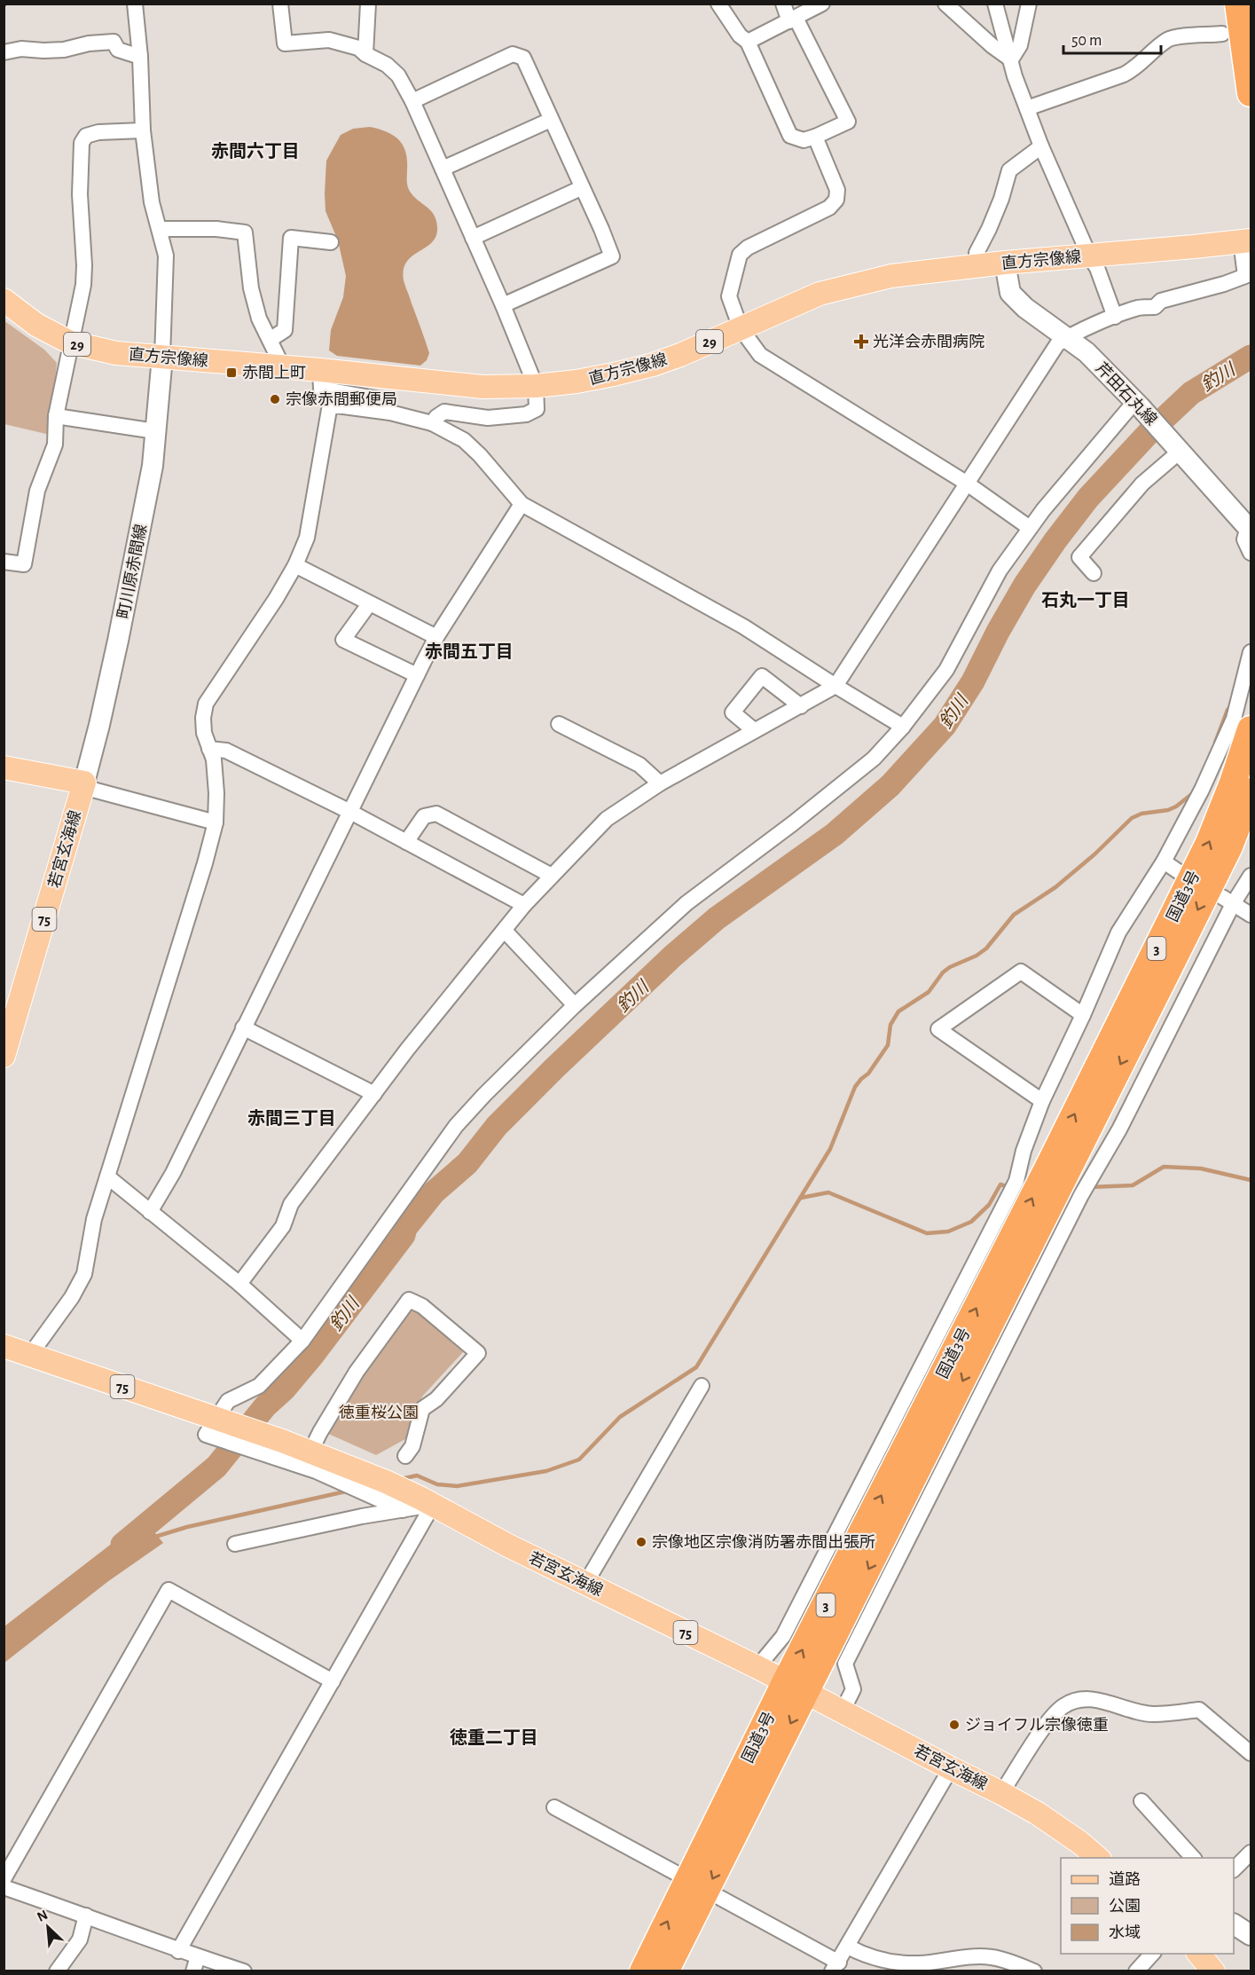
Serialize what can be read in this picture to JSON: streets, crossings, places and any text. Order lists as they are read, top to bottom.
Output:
{
  "streets": {
    "highway": ["国道3号", "3"],
    "main road": [
      "直方宗像線",
      "29",
      "芹田石丸線",
      "町川原赤間線",
      "若宮玄海線",
      "75"
    ]
  },
  "crossings": [
    ["直方宗像線", "芹田石丸線"],
    ["直方宗像線", "町川原赤間線"],
    ["町川原赤間線", "若宮玄海線"],
    ["若宮玄海線", "国道3号"]
  ],
  "districts": [
    "赤間六丁目",
    "石丸一丁目",
    "赤間五丁目",
    "赤間三丁目",
    "徳重二丁目"
  ],
  "water": ["釣川"],
  "parks": ["徳重桜公園"],
  "places": {
    "health": ["光洋会赤間病院"],
    "transit": ["赤間上町"],
    "other": ["宗像赤間郵便局", "宗像地区宗像消防署赤間出張所", "ジョイフル宗像徳重"]
  },
  "legend": ["道路", "公園", "水域"],
  "scale_bar": "50 m",
  "north": "top left"
}
